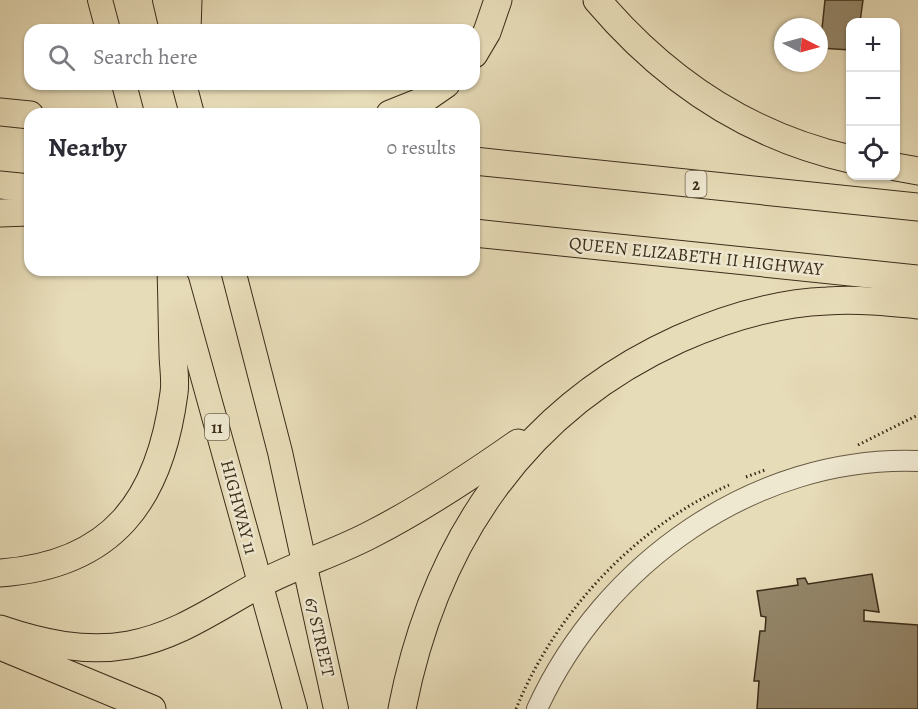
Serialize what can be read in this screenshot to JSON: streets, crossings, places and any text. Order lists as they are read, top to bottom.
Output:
{
  "streets": {
    "highway": ["2", "QUEEN ELIZABETH II HIGHWAY"],
    "main road": ["11", "HIGHWAY 11", "67 STREET"]
  },
  "north": "right",
  "page": {
    "map_buttons": ["+", "−"],
    "search": "Search here",
    "heading": ["Nearby", "0 results"]
  }
}
